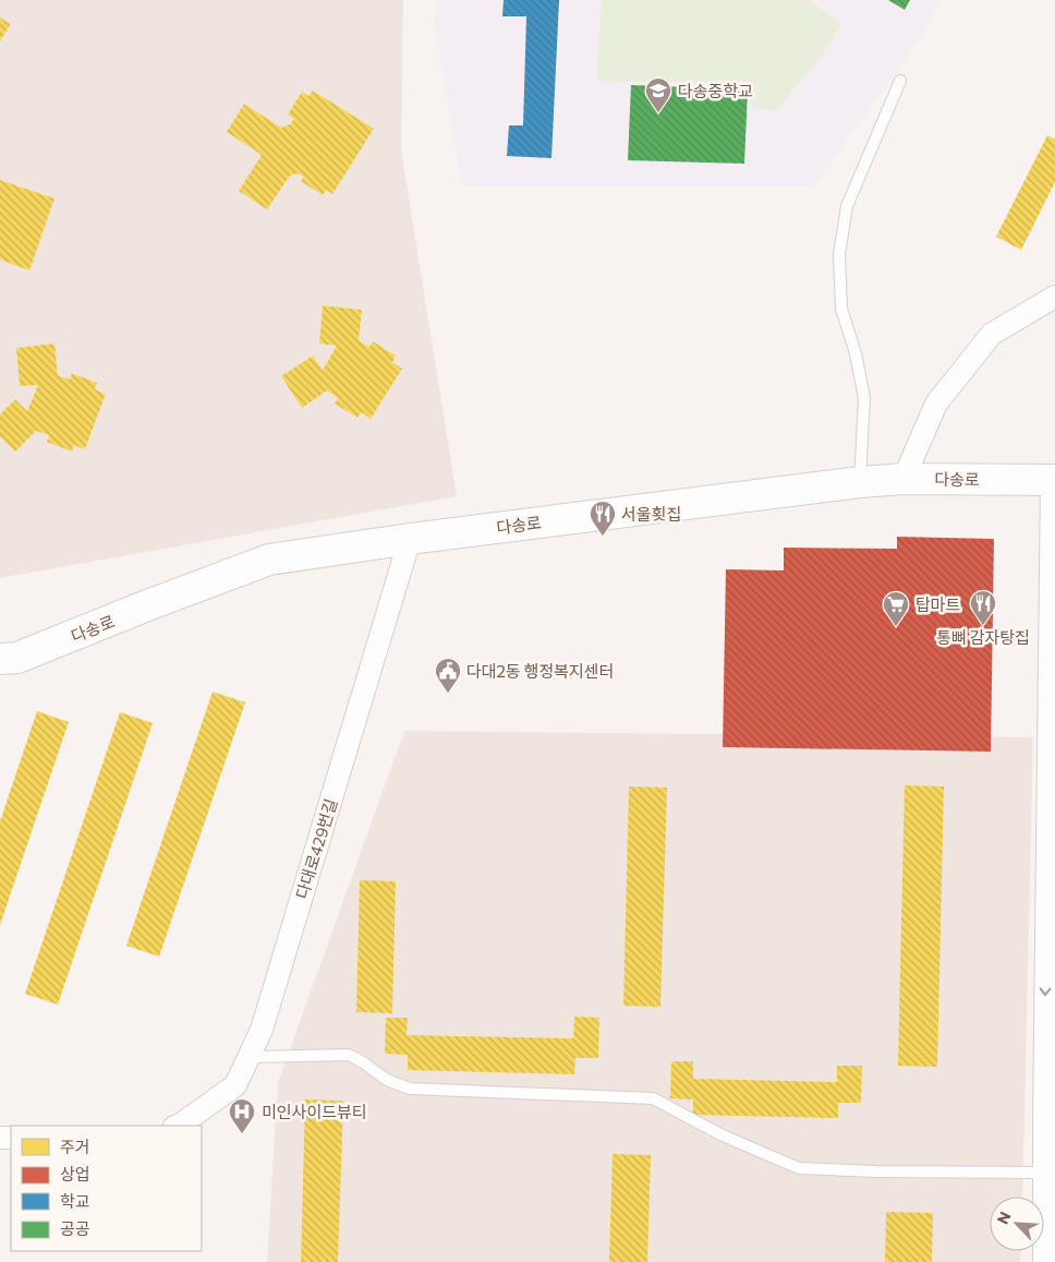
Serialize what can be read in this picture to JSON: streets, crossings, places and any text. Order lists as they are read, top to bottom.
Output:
{
  "streets": {
    "main road": ["다송로"],
    "street": ["다대로429번길"]
  },
  "crossings": [
    ["다송로", "다대로429번길"]
  ],
  "places": {
    "school or university": ["다송중학교"],
    "restaurant": ["서울횟집", "통뼈 감자탕집"],
    "supermarket": ["탑마트"],
    "public building": ["다대2동 행정복지센터"],
    "hospital": ["미인사이드뷰티"]
  },
  "legend": [
    "주거",
    "상업",
    "학교",
    "공공"
  ],
  "north": "top left"
}
